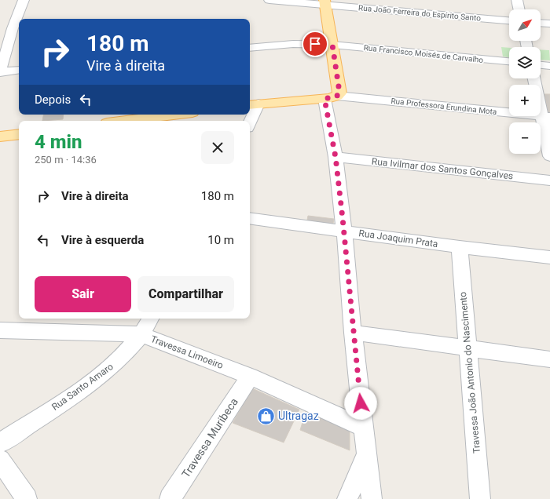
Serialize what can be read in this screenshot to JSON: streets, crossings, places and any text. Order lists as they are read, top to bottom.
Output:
{
  "streets": {
    "street": [
      "Rua João Ferreira do Espírito Santo",
      "Rua Francisco Moisés de Carvalho",
      "Rua Professora Erundina Mota",
      "Rua Ivilmar dos Santos Gonçalves",
      "Rua Joaquim Prata",
      "Travessa Limoeiro",
      "Travessa João Antonio do Nascimento",
      "Rua Santo Amaro",
      "Travessa Muribeca"
    ]
  },
  "crossings": [
    ["Rua Joaquim Prata", "Travessa João Antonio do Nascimento"],
    ["Travessa Limoeiro", "Rua Santo Amaro"],
    ["Travessa Limoeiro", "Travessa Muribeca"]
  ],
  "places": {
    "shop": ["Ultragaz"]
  },
  "north": "top right",
  "page": {
    "map_buttons": ["+", "−"],
    "turn": ["180 m", "Vire à direita"],
    "then": "Depois",
    "heading": ["4 min", "250 m · 14:36"],
    "list": [
      {
        "name": "Vire à direita",
        "value": "180 m"
      },
      {
        "name": "Vire à esquerda",
        "value": "10 m"
      }
    ],
    "buttons": ["Sair", "Compartilhar"]
  }
}
